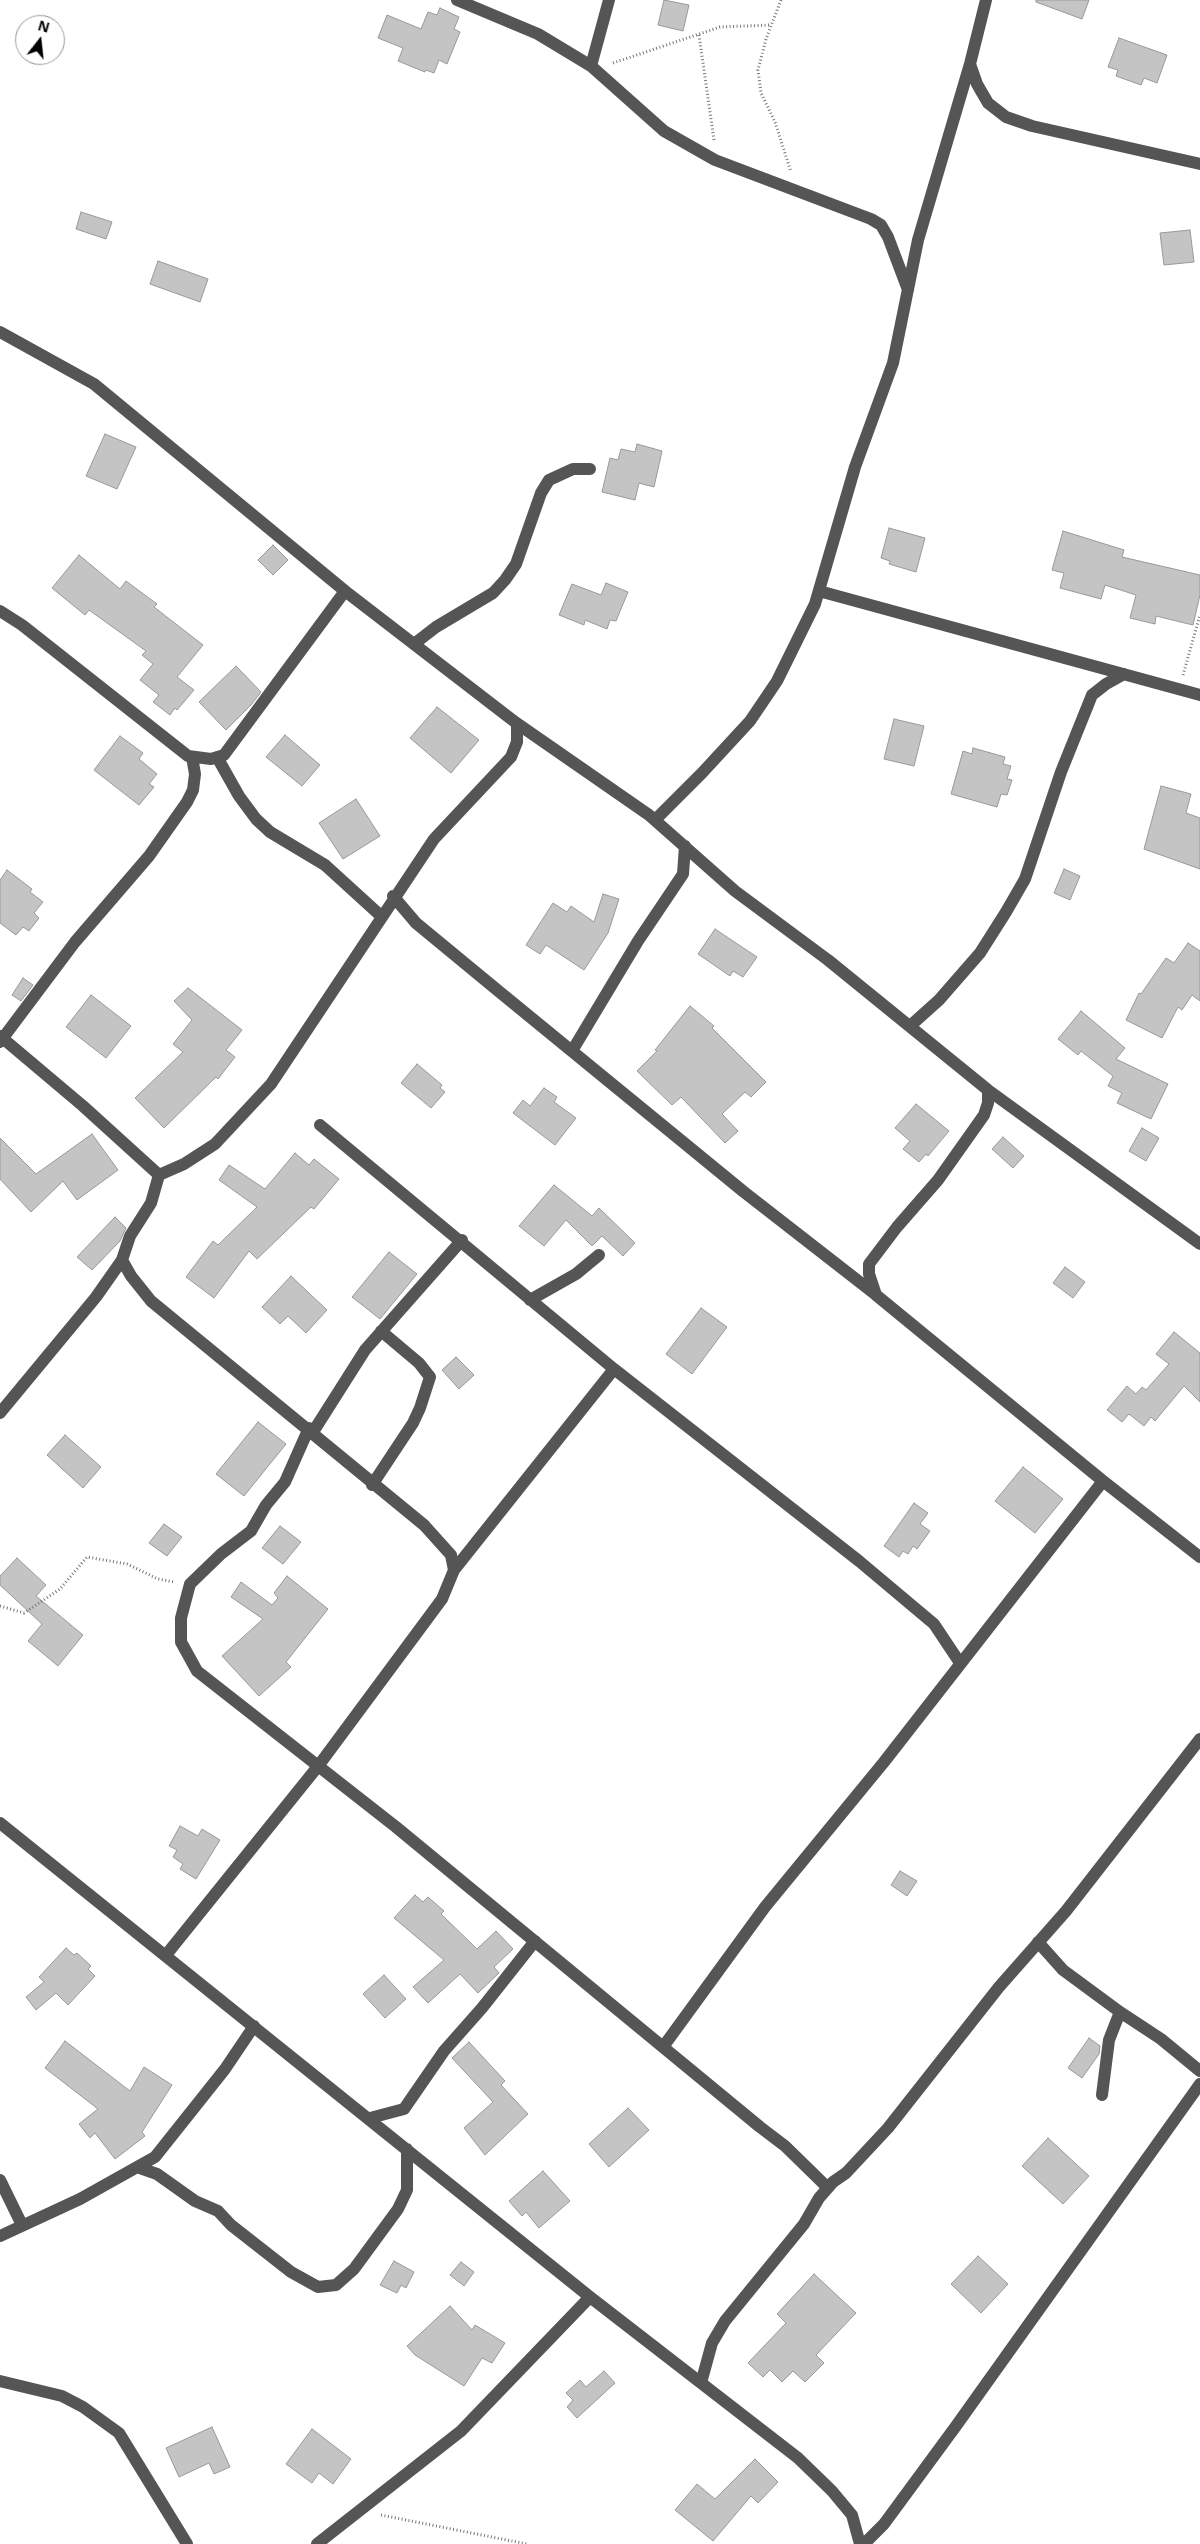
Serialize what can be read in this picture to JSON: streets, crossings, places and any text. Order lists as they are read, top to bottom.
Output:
{
  "north": "top"
}
